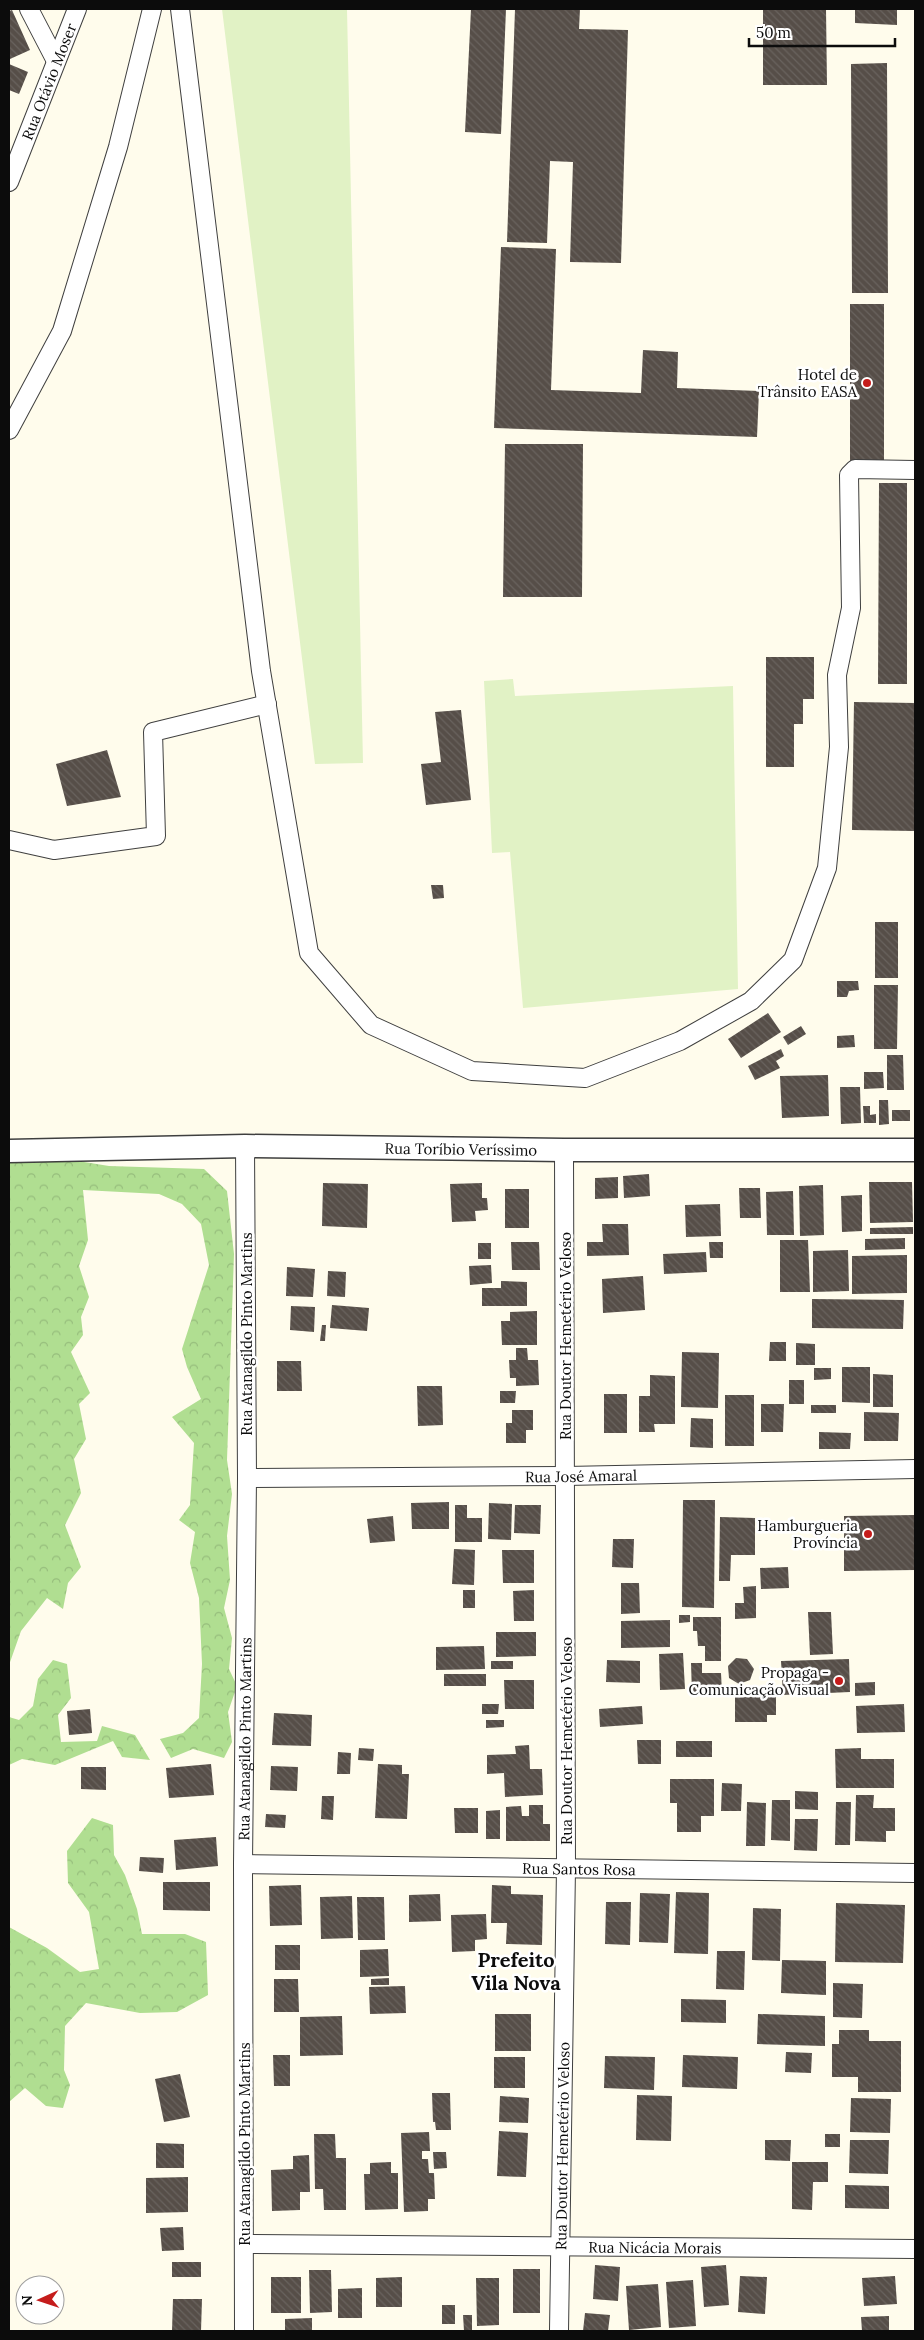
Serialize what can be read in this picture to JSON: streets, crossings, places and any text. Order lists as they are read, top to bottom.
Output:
{
  "streets": {
    "street": [
      "Rua Otávio Moser",
      "Rua Toríbio Veríssimo",
      "Rua Atanagildo Pinto Martins",
      "Rua Doutor Hemetério Veloso",
      "Rua José Amaral",
      "Rua Santos Rosa",
      "Rua Nicácia Morais"
    ]
  },
  "crossings": [
    ["Rua Toríbio Veríssimo", "Rua Atanagildo Pinto Martins"],
    ["Rua Toríbio Veríssimo", "Rua Doutor Hemetério Veloso"],
    ["Rua Atanagildo Pinto Martins", "Rua José Amaral"],
    ["Rua Atanagildo Pinto Martins", "Rua Santos Rosa"],
    ["Rua Atanagildo Pinto Martins", "Rua Nicácia Morais"],
    ["Rua Doutor Hemetério Veloso", "Rua José Amaral"],
    ["Rua Doutor Hemetério Veloso", "Rua Santos Rosa"],
    ["Rua Doutor Hemetério Veloso", "Rua Nicácia Morais"]
  ],
  "districts": ["Prefeito Vila Nova"],
  "places": ["Hotel de Trânsito EASA", "Hamburgueria Província", "Propaga - Comunicação Visual"],
  "scale_bar": "50 m",
  "north": "left"
}
